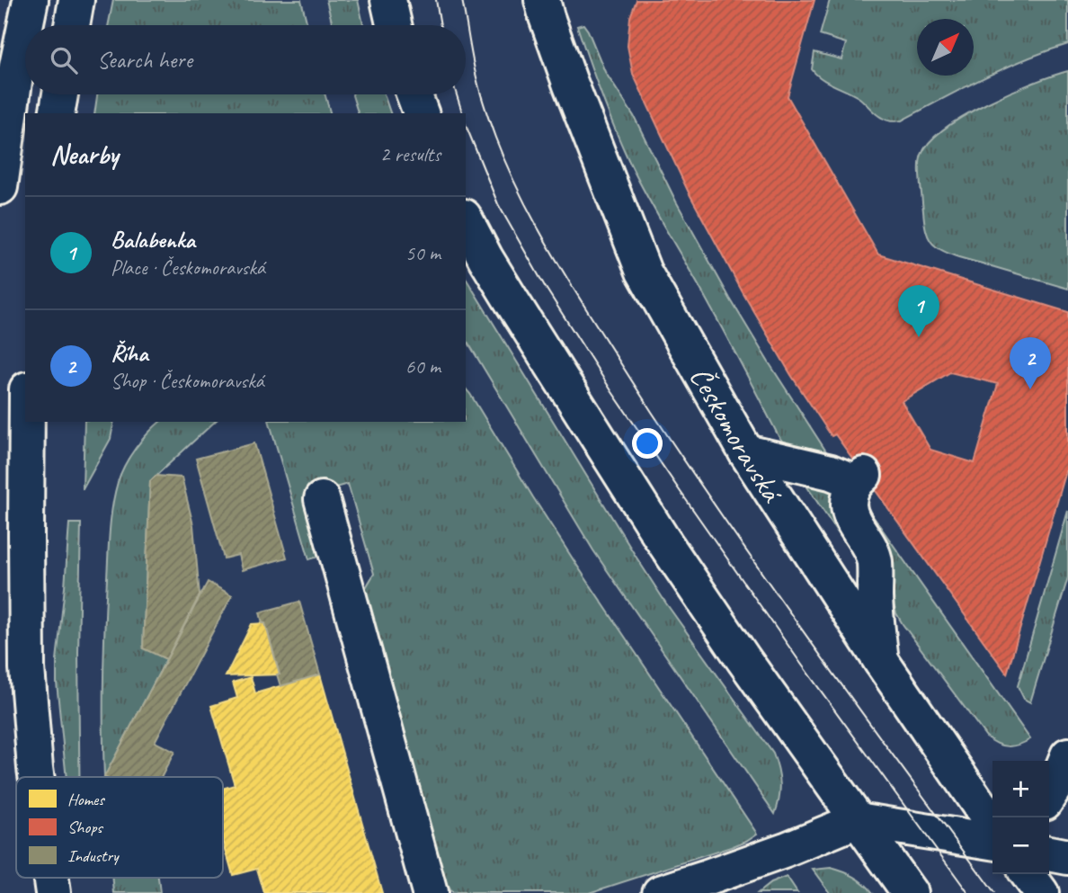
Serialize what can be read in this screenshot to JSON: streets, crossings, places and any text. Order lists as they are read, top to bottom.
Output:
{
  "streets": {
    "main road": ["Českomoravská"]
  },
  "legend": ["Homes", "Shops", "Industry"],
  "north": "top right",
  "page": {
    "search": "Search here",
    "heading": ["Nearby", "2 results"],
    "list": [
      {
        "mark": "1",
        "name": "Balabenka",
        "note": "Place · Českomoravská",
        "value": "50 m"
      },
      {
        "mark": "2",
        "name": "Říha",
        "note": "Shop · Českomoravská",
        "value": "60 m"
      }
    ],
    "pins": ["1", "2"],
    "map_buttons": ["+", "−"]
  }
}
